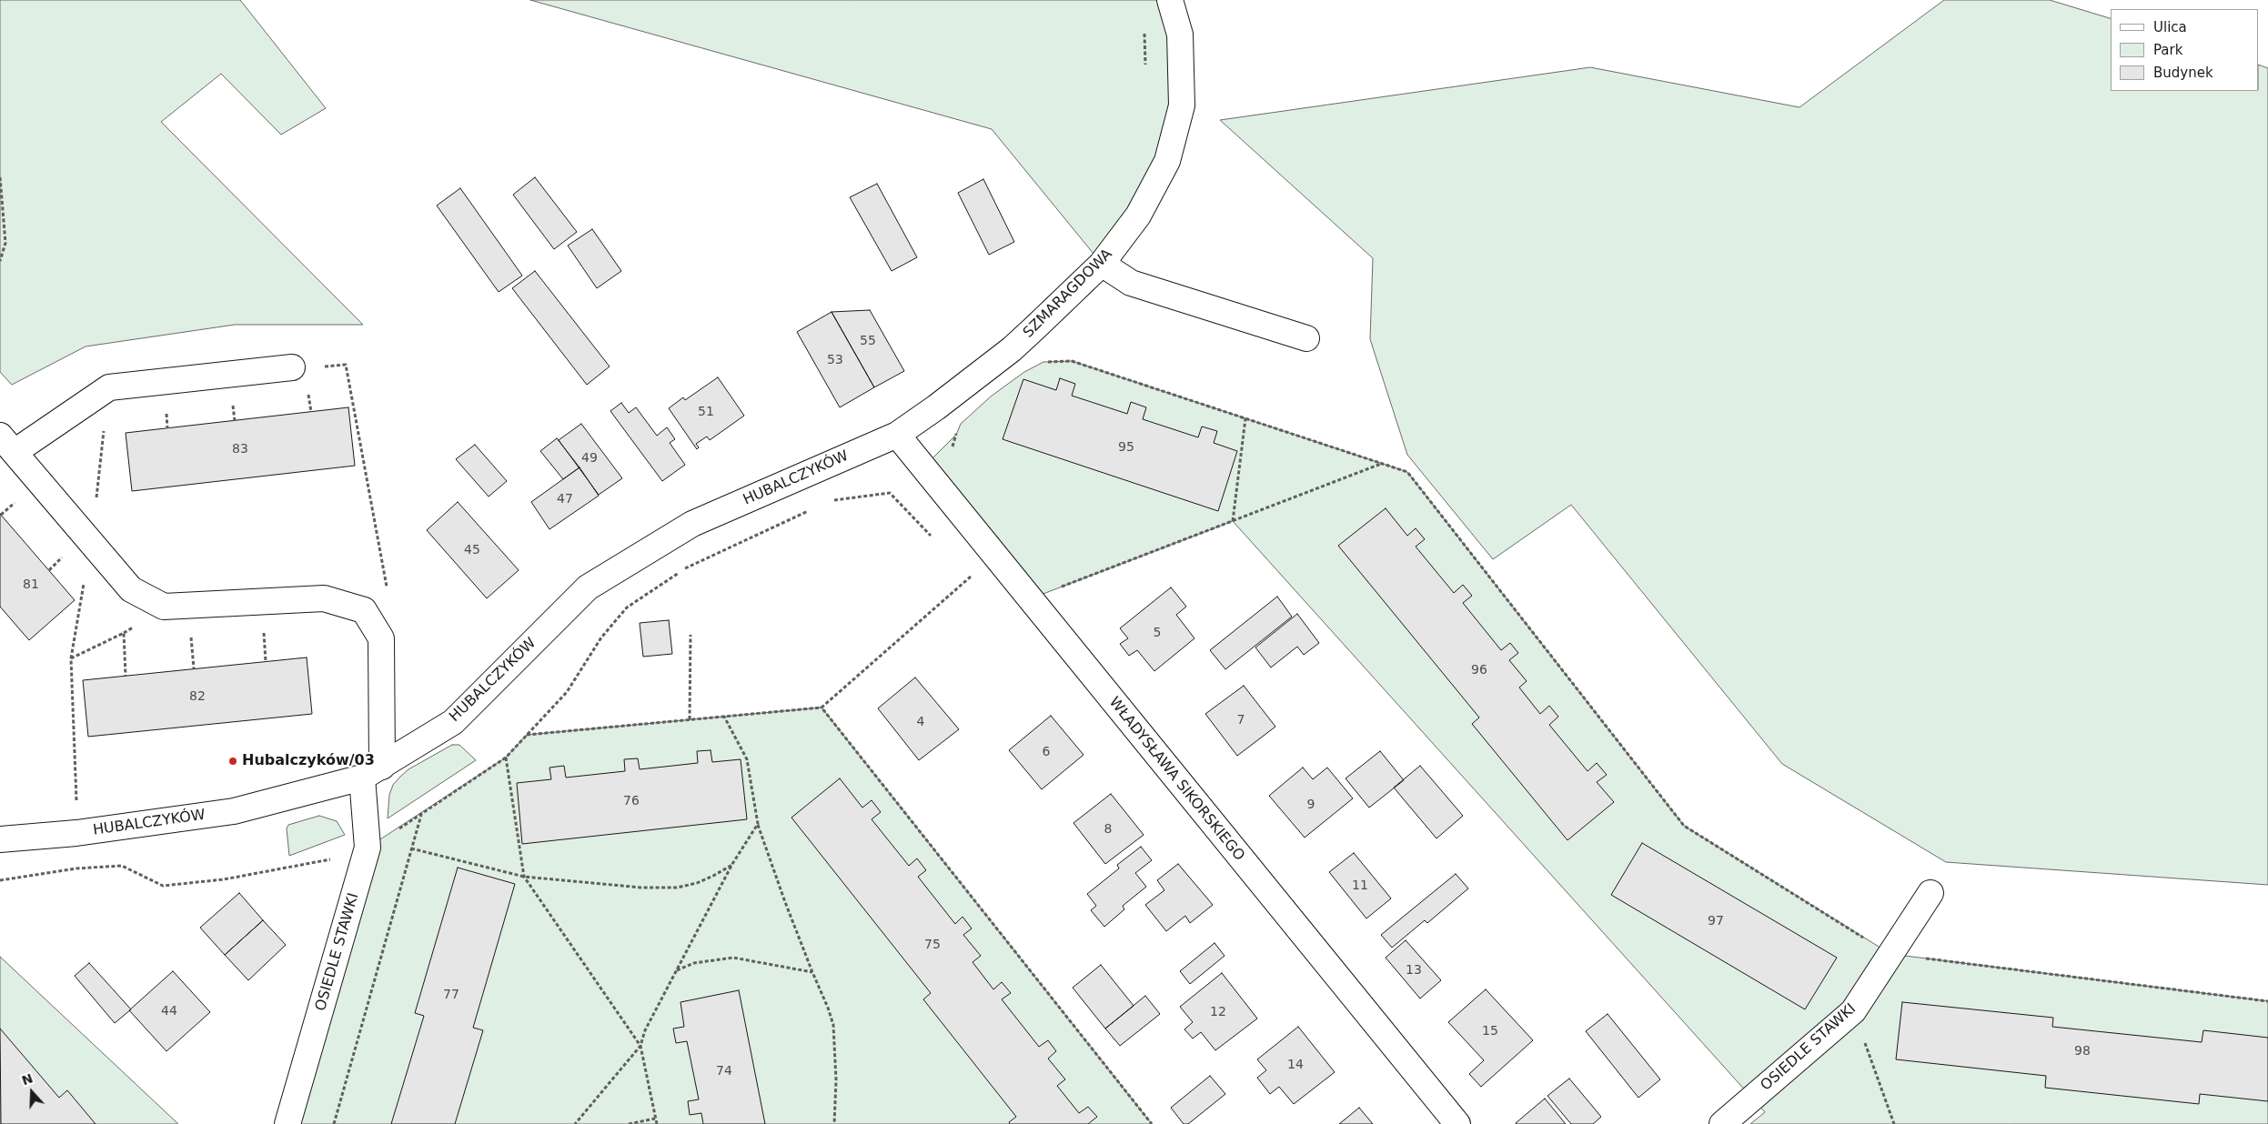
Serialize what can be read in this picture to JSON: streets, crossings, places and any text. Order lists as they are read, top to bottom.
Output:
{
  "streets": {
    "street": [
      "SZMARAGDOWA",
      "HUBALCZYKÓW",
      "WŁADYSŁAWA SIKORSKIEGO",
      "OSIEDLE STAWKI"
    ]
  },
  "crossings": [
    ["SZMARAGDOWA", "HUBALCZYKÓW"],
    ["SZMARAGDOWA", "WŁADYSŁAWA SIKORSKIEGO"],
    ["HUBALCZYKÓW", "WŁADYSŁAWA SIKORSKIEGO"],
    ["HUBALCZYKÓW", "OSIEDLE STAWKI"]
  ],
  "places": ["Hubalczyków/03"],
  "house_numbers": [
    "55",
    "53",
    "51",
    "95",
    "83",
    "49",
    "47",
    "45",
    "81",
    "5",
    "96",
    "82",
    "7",
    "4",
    "6",
    "76",
    "9",
    "8",
    "11",
    "97",
    "75",
    "13",
    "77",
    "44",
    "12",
    "15",
    "98",
    "14",
    "74"
  ],
  "legend": ["Ulica", "Park", "Budynek"],
  "north": "top"
}
